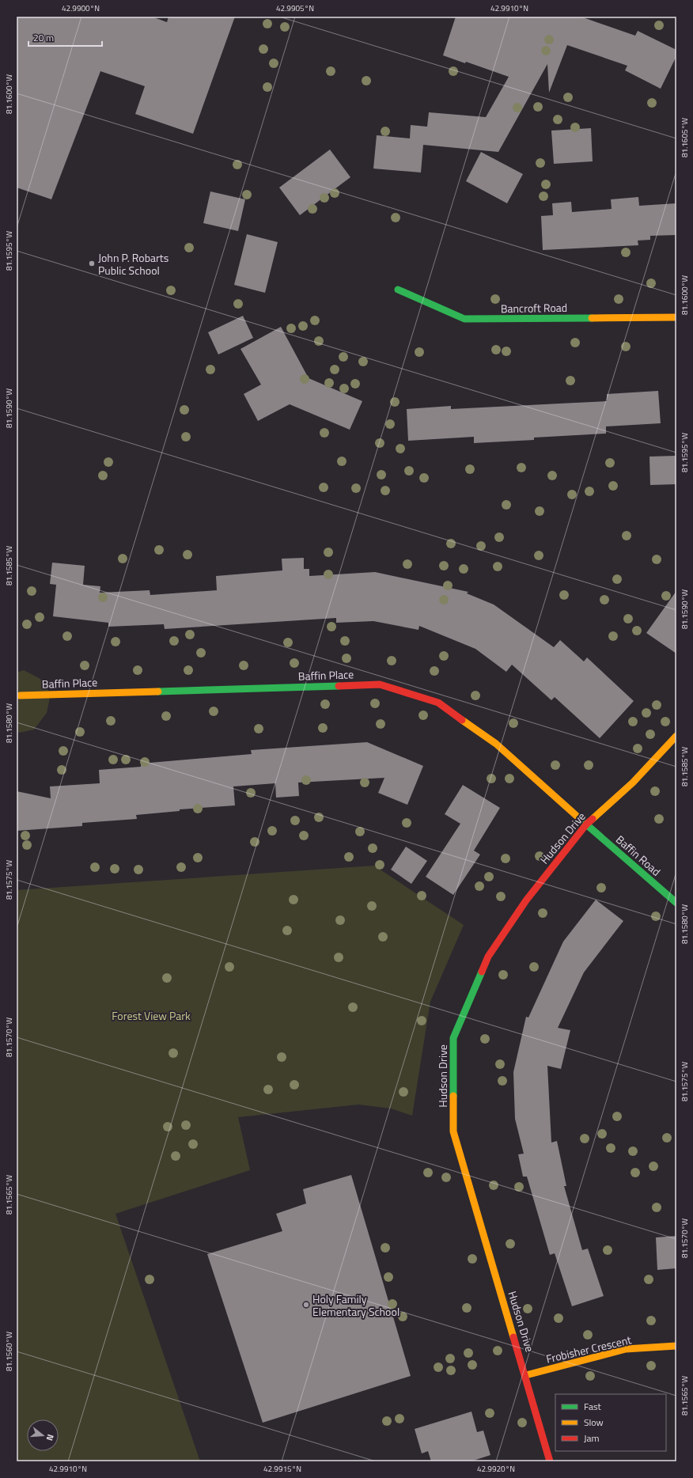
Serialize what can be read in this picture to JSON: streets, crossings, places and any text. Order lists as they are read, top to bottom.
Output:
{
  "streets": {
    "street": [
      "Bancroft Road",
      "Baffin Place",
      "Hudson Drive",
      "Baffin Road",
      "Frobisher Crescent"
    ]
  },
  "crossings": [
    ["Baffin Place", "Hudson Drive"],
    ["Baffin Place", "Baffin Road"],
    ["Hudson Drive", "Baffin Road"],
    ["Hudson Drive", "Frobisher Crescent"]
  ],
  "parks": ["Forest View Park"],
  "places": ["John P. Robarts Public School", "Holy Family Elementary School"],
  "legend": ["Fast", "Slow", "Jam"],
  "scale_bar": "20 m",
  "north": "right",
  "coordinates": [
    "42.9900°N",
    "42.9905°N",
    "42.9910°N",
    "81.1600°W",
    "81.1605°W",
    "81.1595°W",
    "81.1590°W",
    "81.1585°W",
    "81.1580°W",
    "81.1575°W",
    "81.1570°W",
    "81.1565°W",
    "81.1560°W",
    "42.9915°N",
    "42.9920°N"
  ]
}
